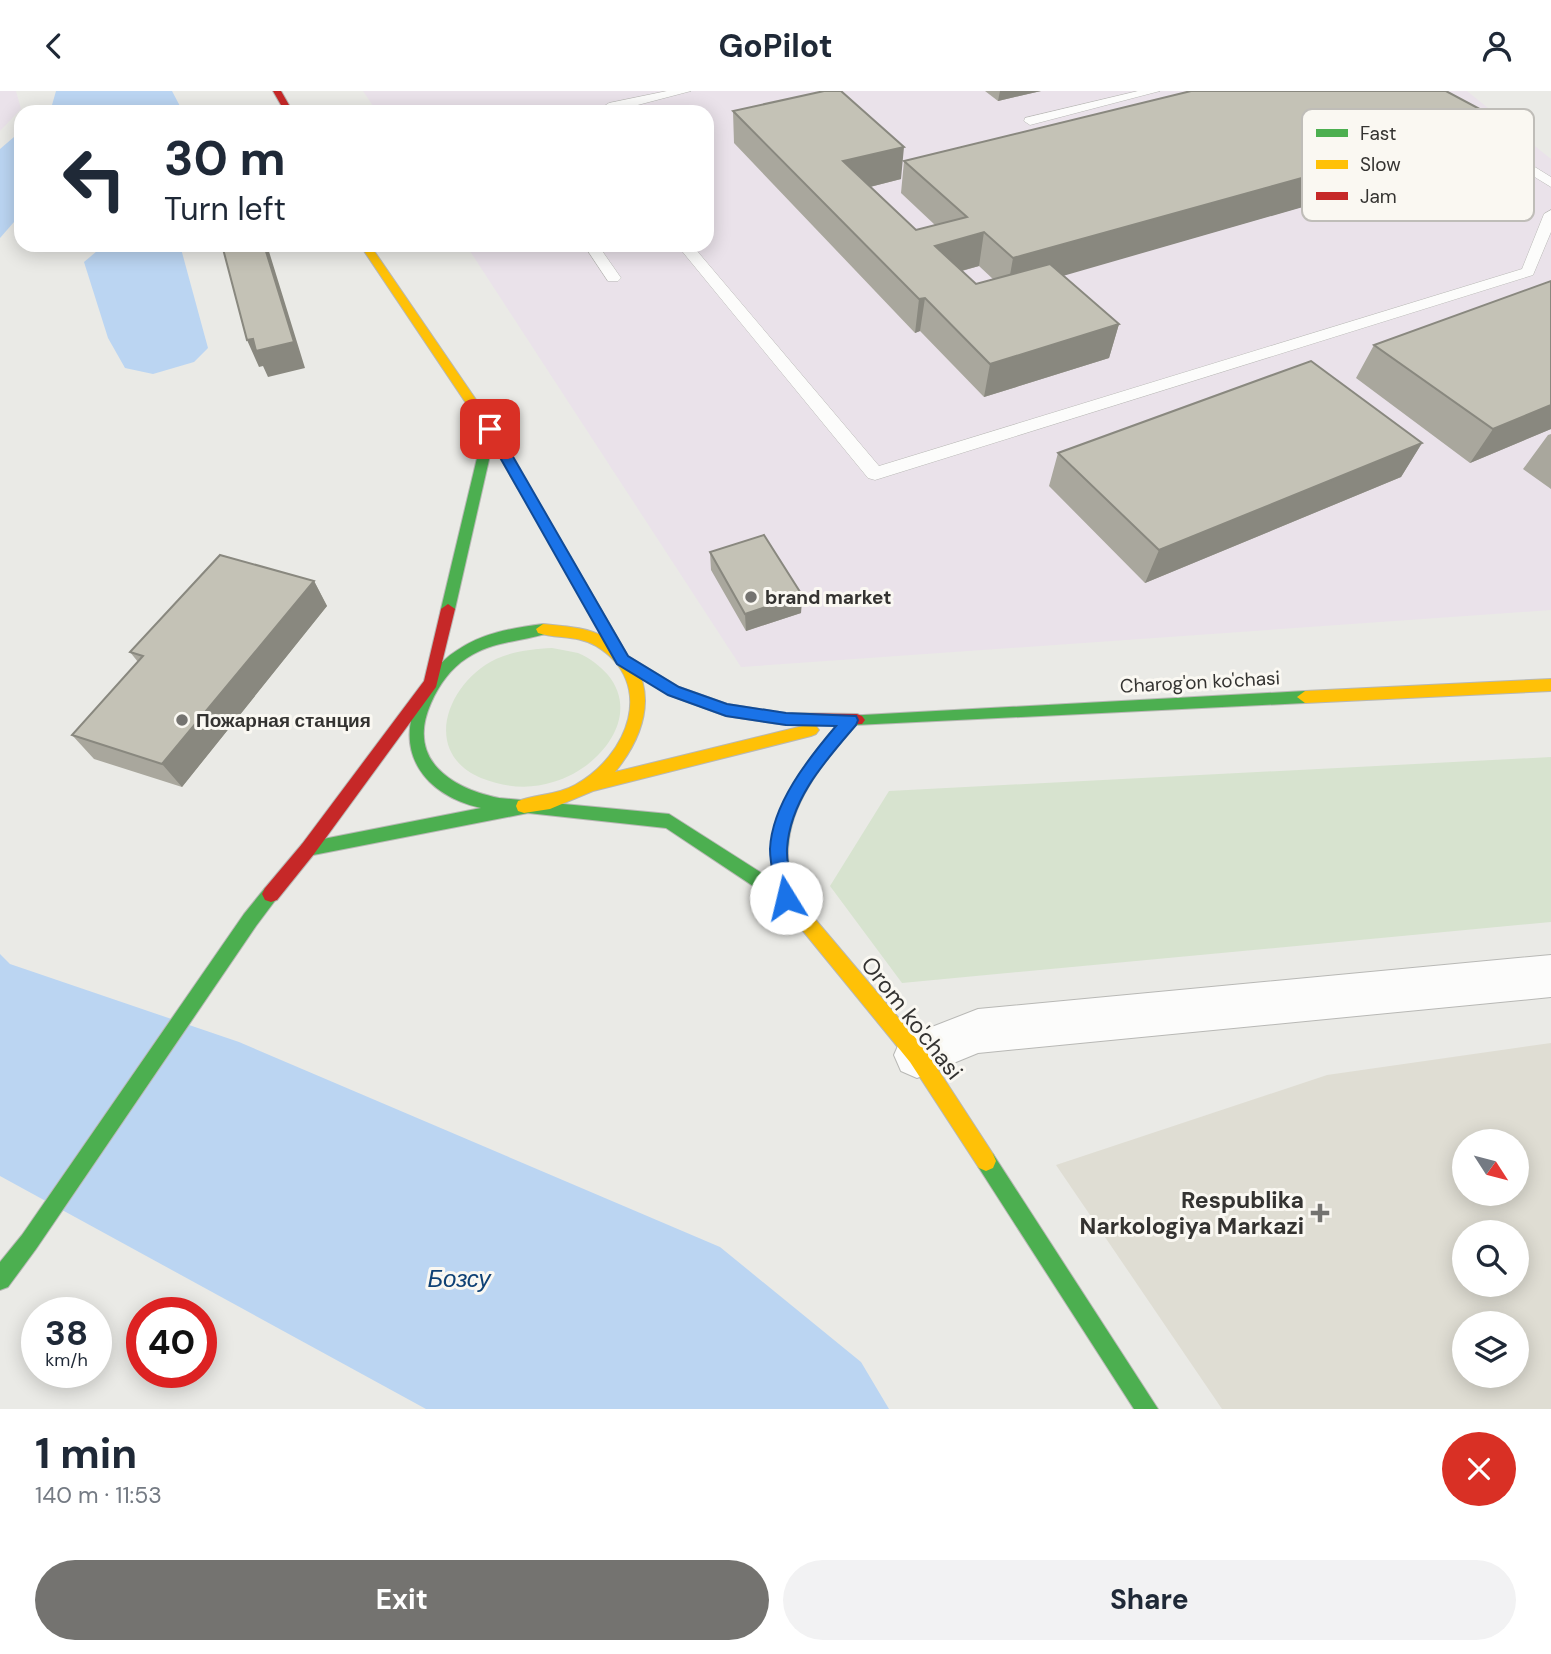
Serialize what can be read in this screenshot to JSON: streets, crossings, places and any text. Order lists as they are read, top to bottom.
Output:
{
  "streets": {
    "main road": ["Charog'on ko'chasi", "Orom ko'chasi"]
  },
  "water": ["Бозсу"],
  "places": {
    "other": ["brand market", "Пожарная станция"],
    "health": ["Respublika Narkologiya Markazi"]
  },
  "legend": ["Fast", "Slow", "Jam"],
  "north": "bottom right",
  "page": {
    "header": "GoPilot",
    "turn": ["30 m", "Turn left"],
    "speed": "38 km/h",
    "limit": "40",
    "heading": ["1 min", "140 m · 11:53"],
    "buttons": ["Exit", "Share"]
  }
}
